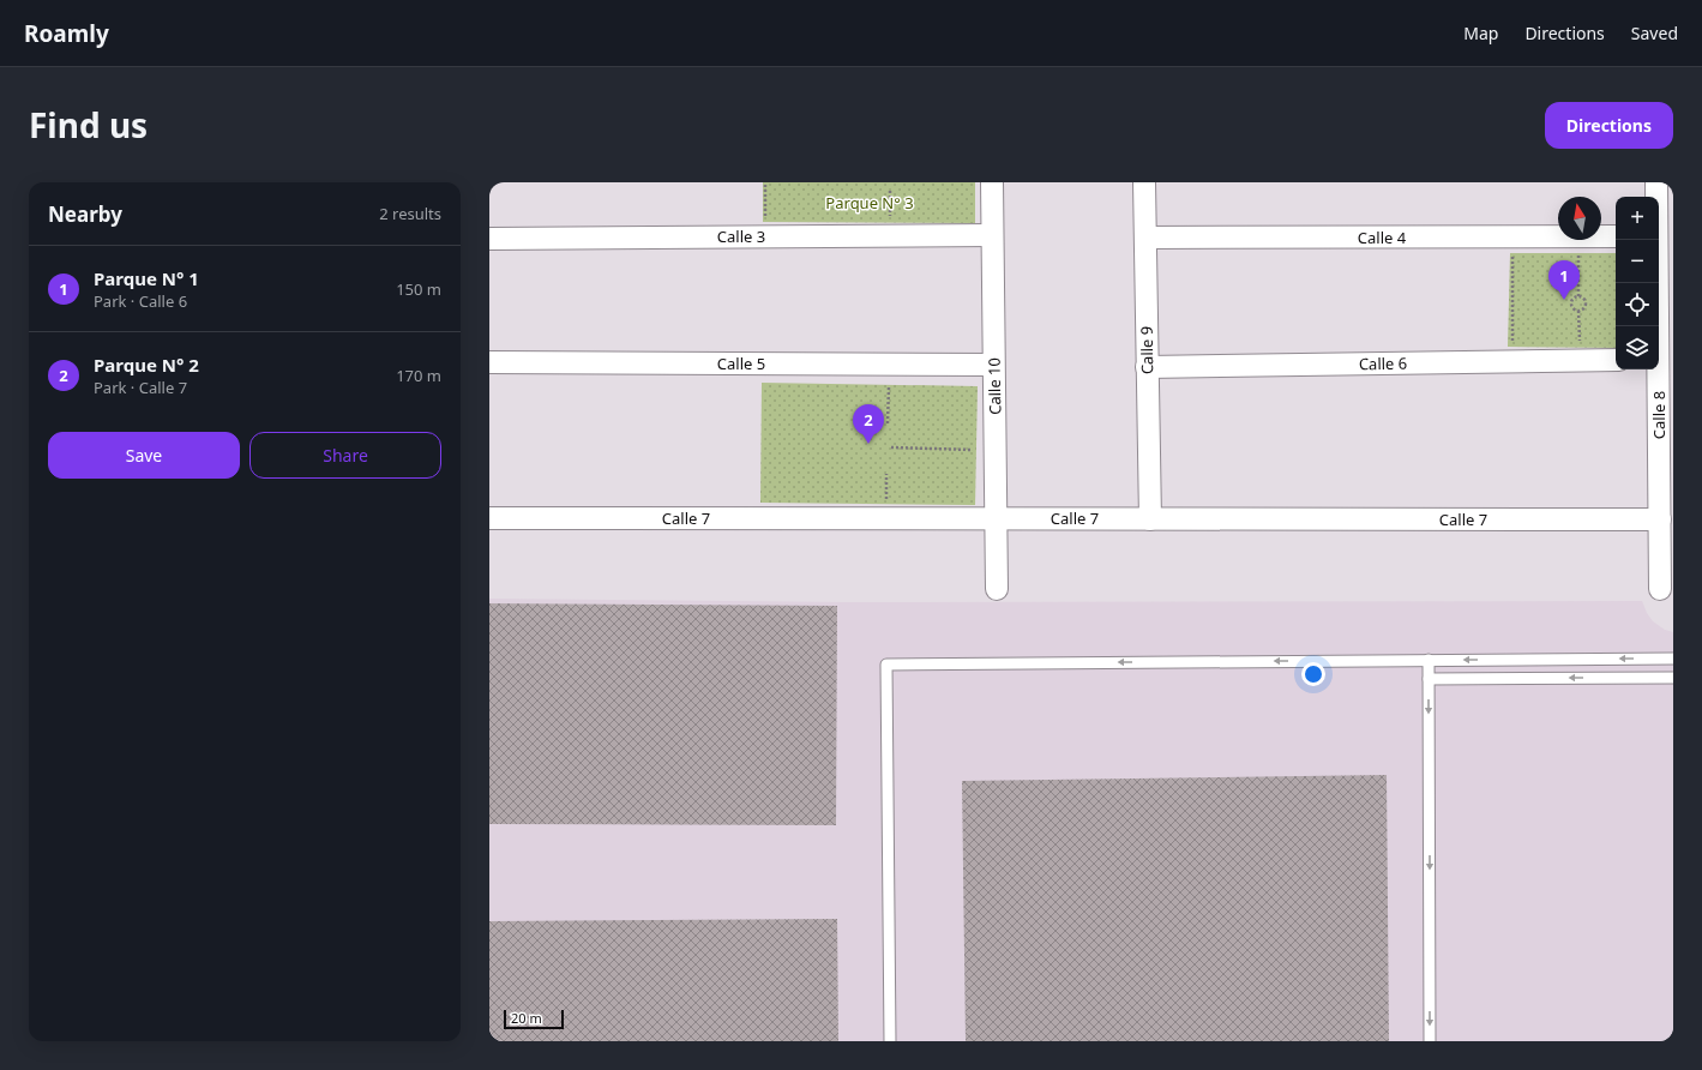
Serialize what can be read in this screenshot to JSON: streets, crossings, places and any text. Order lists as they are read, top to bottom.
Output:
{
  "streets": {
    "street": [
      "Calle 3",
      "Calle 4",
      "Calle 9",
      "Calle 5",
      "Calle 6",
      "Calle 10",
      "Calle 8",
      "Calle 7"
    ]
  },
  "crossings": [
    ["Calle 3", "Calle 10"],
    ["Calle 4", "Calle 9"],
    ["Calle 9", "Calle 6"],
    ["Calle 9", "Calle 7"],
    ["Calle 5", "Calle 10"],
    ["Calle 10", "Calle 7"],
    ["Calle 8", "Calle 7"]
  ],
  "parks": ["Parque N° 3"],
  "scale_bar": "20 m",
  "north": "top",
  "page": {
    "header": "Roamly",
    "nav": ["Map", "Directions", "Saved"],
    "title": "Find us",
    "buttons": [
      "Directions",
      ["Save", "Share"]
    ],
    "heading": ["Nearby", "2 results"],
    "map_buttons": ["+", "−"],
    "list": [
      {
        "mark": "1",
        "name": "Parque N° 1",
        "note": "Park · Calle 6",
        "value": "150 m"
      },
      {
        "mark": "2",
        "name": "Parque N° 2",
        "note": "Park · Calle 7",
        "value": "170 m"
      }
    ],
    "pins": ["1", "2"],
    "scale": "20 m"
  }
}
